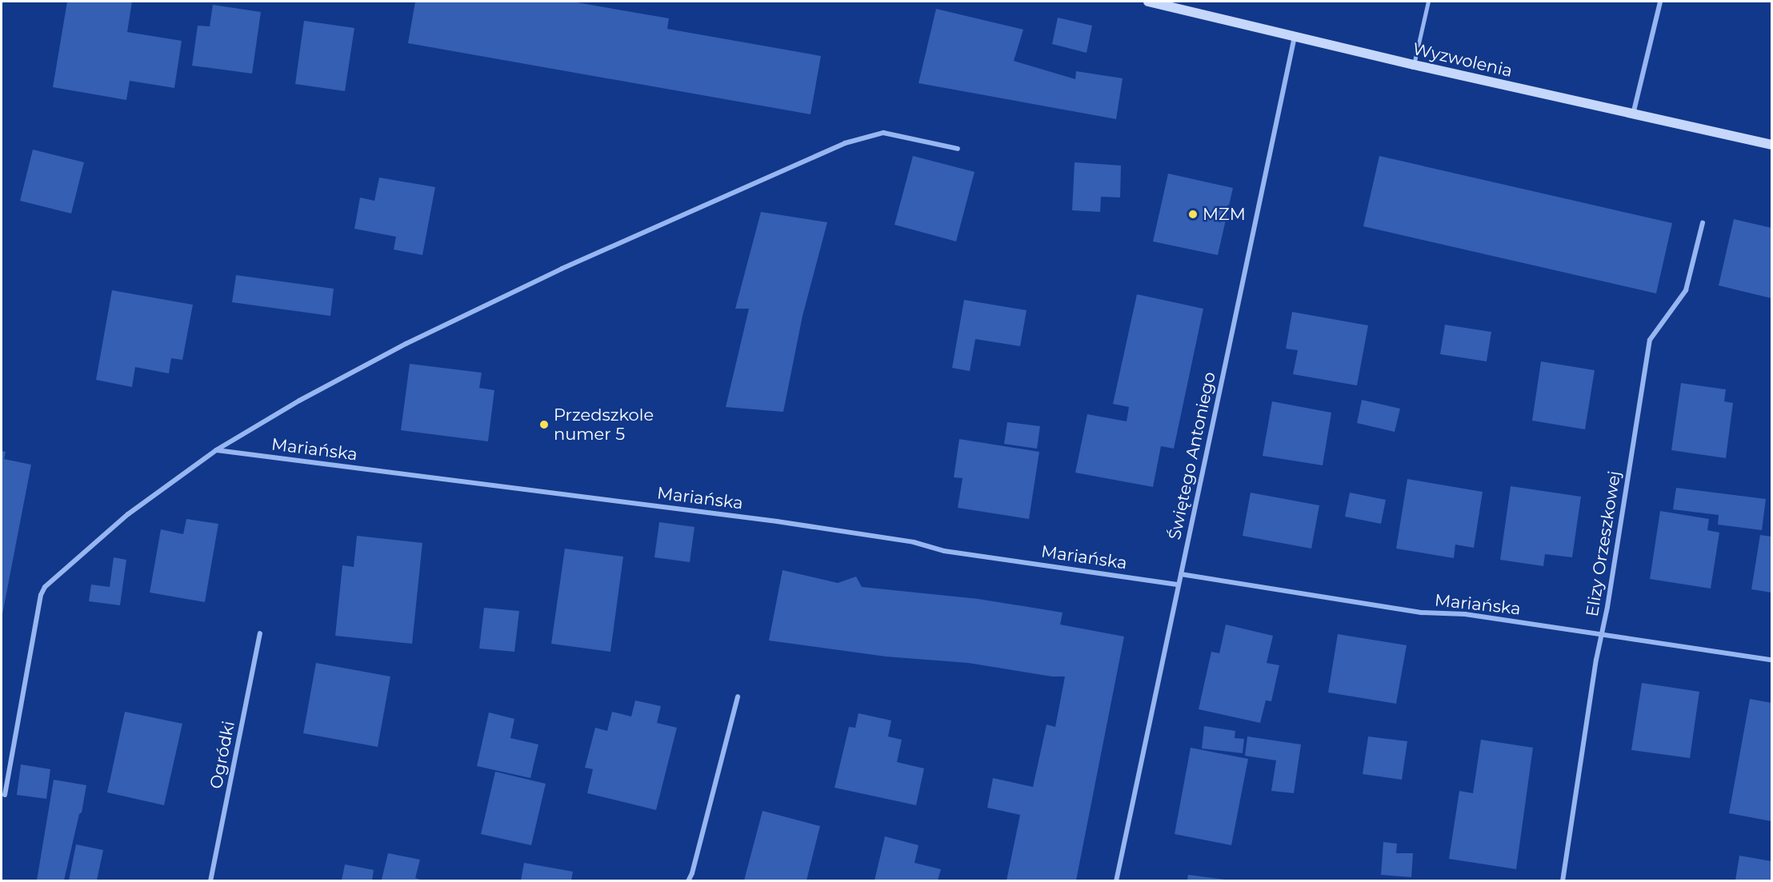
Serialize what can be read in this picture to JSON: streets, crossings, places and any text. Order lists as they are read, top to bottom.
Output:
{
  "streets": {
    "main road": ["Wyzwolenia"],
    "street": [
      "Mariańska",
      "Świętego Antoniego",
      "Elizy Orzeszkowej",
      "Ogródki"
    ]
  },
  "crossings": [
    ["Wyzwolenia", "Świętego Antoniego"],
    ["Mariańska", "Świętego Antoniego"],
    ["Mariańska", "Elizy Orzeszkowej"]
  ],
  "places": ["MZM", "Przedszkole numer 5"]
}
